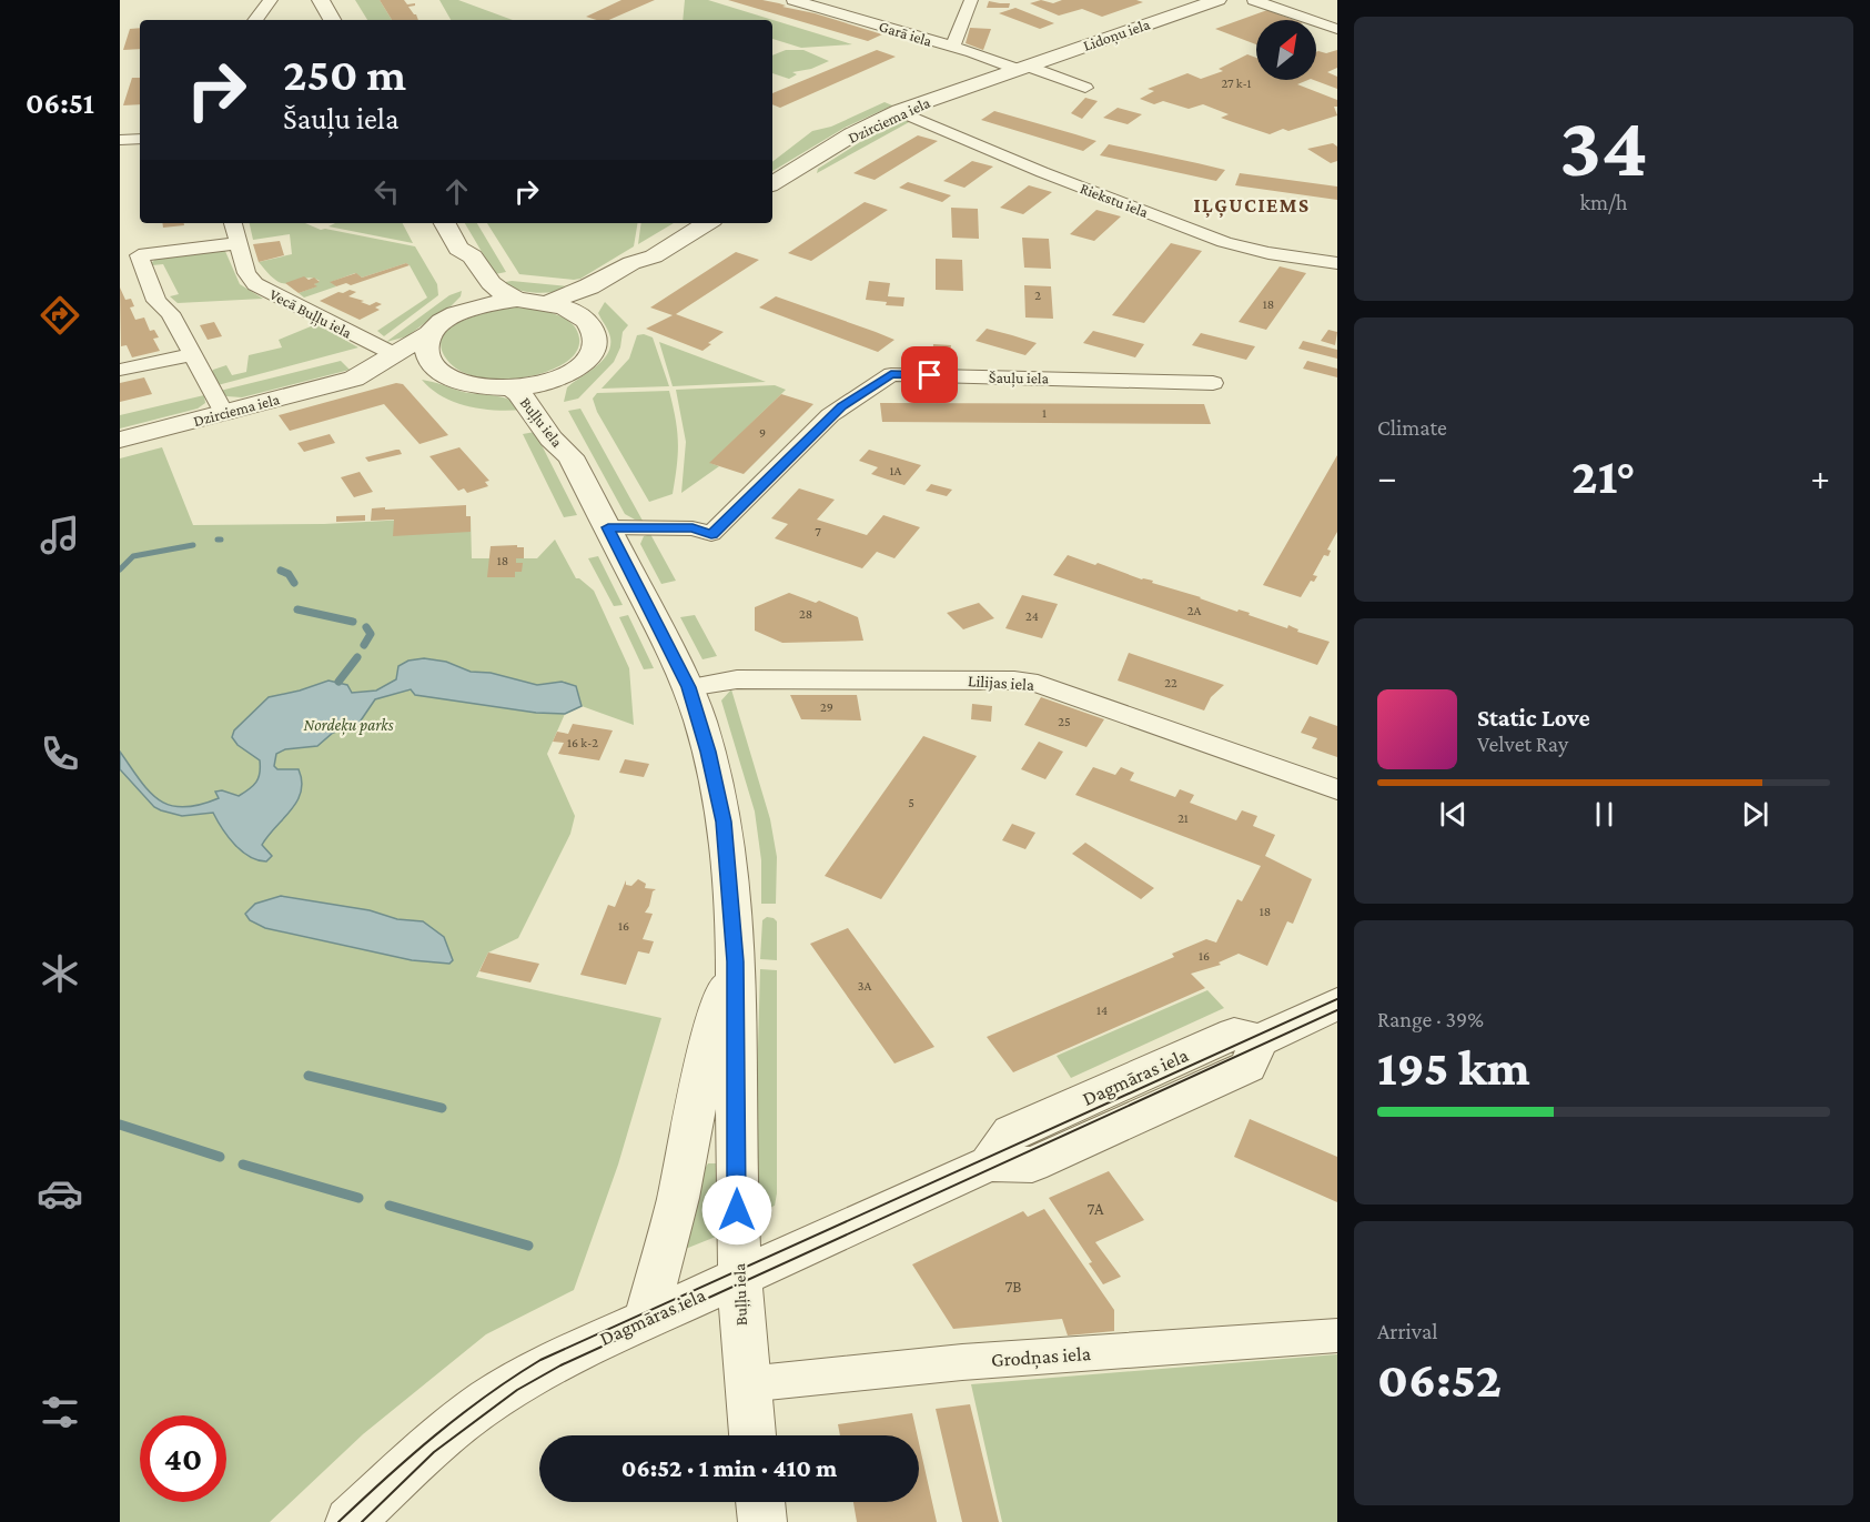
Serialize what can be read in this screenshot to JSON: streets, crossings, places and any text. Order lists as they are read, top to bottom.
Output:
{
  "streets": {
    "street": [
      "Garā iela",
      "Lidoņu iela",
      "Dzirciema iela",
      "Riekstu iela",
      "Vecā Buļļu iela",
      "Šauļu iela",
      "Buļļu iela",
      "Lilijas iela",
      "Dagmāras iela",
      "Grodņas iela"
    ]
  },
  "crossings": [
    ["Garā iela", "Lidoņu iela"],
    ["Garā iela", "Dzirciema iela"],
    ["Lidoņu iela", "Dzirciema iela"],
    ["Dzirciema iela", "Riekstu iela"],
    ["Dzirciema iela", "Vecā Buļļu iela"],
    ["Dzirciema iela", "Buļļu iela"],
    ["Šauļu iela", "Buļļu iela"],
    ["Buļļu iela", "Lilijas iela"],
    ["Buļļu iela", "Dagmāras iela"],
    ["Buļļu iela", "Grodņas iela"]
  ],
  "districts": ["IĻĢUCIEMS"],
  "parks": ["Nordeķu parks"],
  "house_numbers": [
    "27 k-1",
    "2",
    "18",
    "1",
    "9",
    "1A",
    "7",
    "18",
    "2A",
    "28",
    "24",
    "22",
    "29",
    "25",
    "16 k-2",
    "5",
    "21",
    "18",
    "16",
    "16",
    "3A",
    "14",
    "7A",
    "7B"
  ],
  "north": "top right",
  "page": {
    "tabs": "06:51",
    "tile": [
      ["34", "km/h"],
      "Climate",
      ["Range · 39%", "195 km"],
      ["Arrival", "06:52"]
    ],
    "turn": ["250 m", "Šauļu iela"],
    "heat": ["−", "21°", "+"],
    "song": ["Static Love", "Velvet Ray"],
    "limit": "40",
    "trip": "06:52 · 1 min · 410 m"
  }
}
